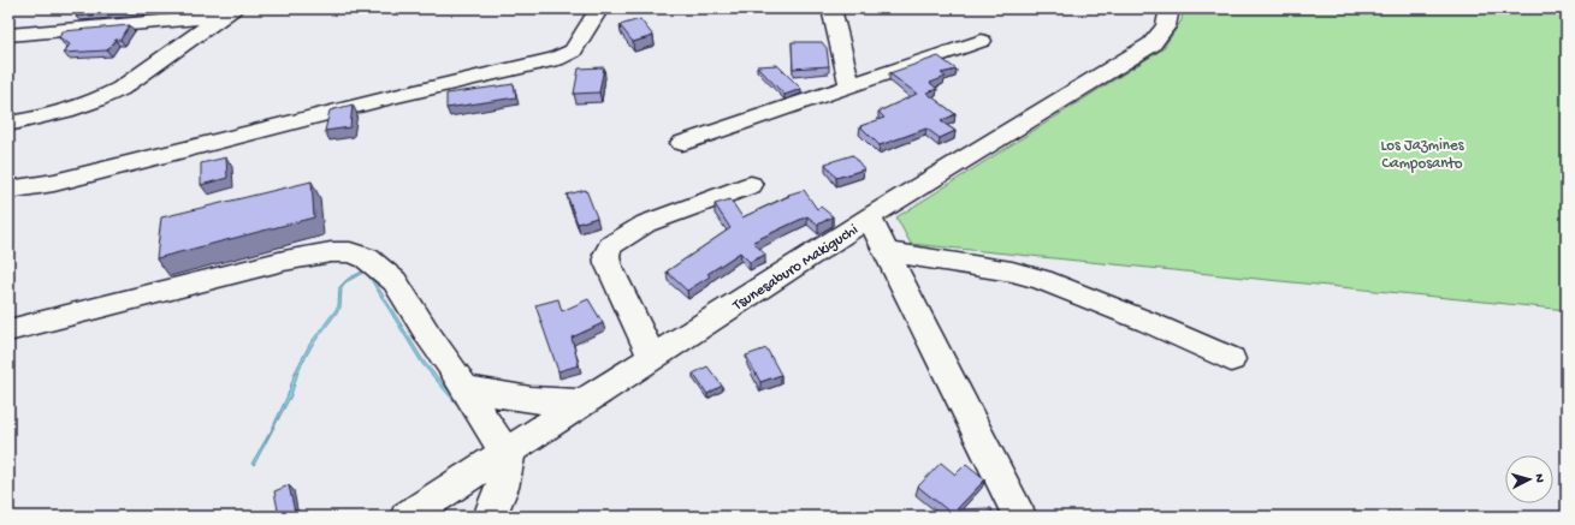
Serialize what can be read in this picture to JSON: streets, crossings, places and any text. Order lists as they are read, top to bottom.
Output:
{
  "streets": {
    "street": ["Tsunesaburo Makiguchi"]
  },
  "parks": ["Los Jazmines Camposanto"],
  "north": "right"
}
